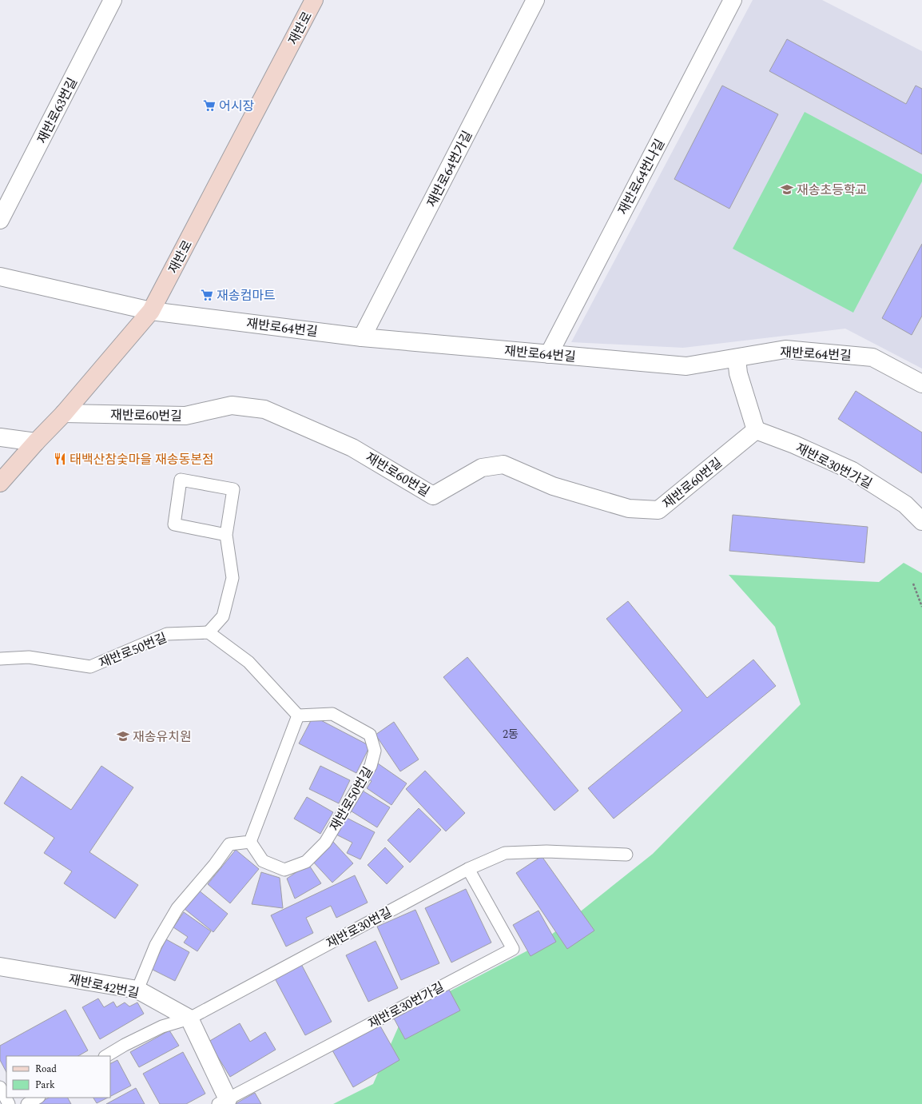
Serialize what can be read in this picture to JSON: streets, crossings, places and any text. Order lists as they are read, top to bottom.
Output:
{
  "streets": {
    "main road": ["재반로"],
    "street": [
      "재반로63번길",
      "재반로64번가길",
      "재반로64번나길",
      "재반로64번길",
      "재반로60번길",
      "재반로30번가길",
      "재반로42번길"
    ],
    "lane": ["재반로50번길", "재반로30번길"]
  },
  "crossings": [
    ["재반로", "재반로64번길"],
    ["재반로", "재반로60번길"],
    ["재반로64번가길", "재반로64번길"],
    ["재반로64번나길", "재반로64번길"],
    ["재반로60번길", "재반로30번가길"],
    ["재반로30번가길", "재반로30번길"],
    ["재반로30번길", "재반로42번길"]
  ],
  "places": {
    "supermarket": ["어시장", "재송컴마트"],
    "school or university": ["재송초등학교", "재송유치원"],
    "restaurant": ["태백산참숯마을 재송동본점"]
  },
  "house_numbers": ["2동"],
  "legend": ["Road", "Park"]
}
